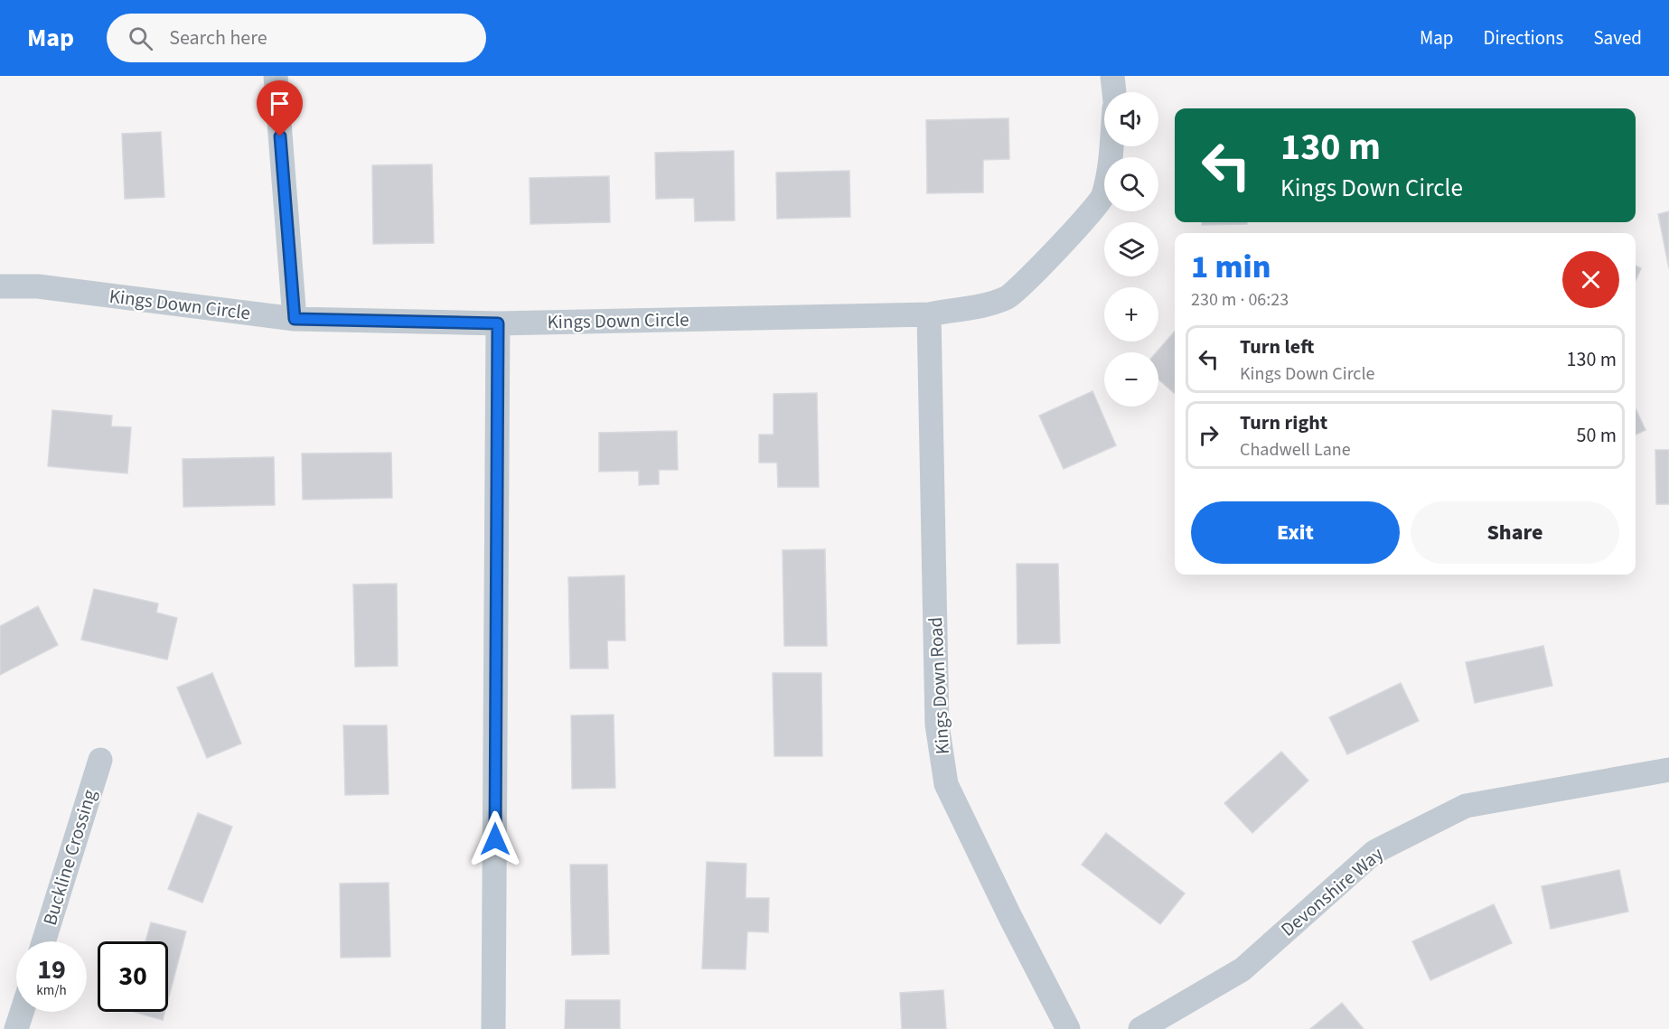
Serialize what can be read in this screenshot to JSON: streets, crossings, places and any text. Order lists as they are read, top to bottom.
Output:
{
  "streets": {
    "street": [
      "Kings Down Circle",
      "Kings Down Road",
      "Buckline Crossing",
      "Devonshire Way"
    ]
  },
  "crossings": [
    ["Kings Down Circle", "Kings Down Road"]
  ],
  "page": {
    "header": "Map",
    "search": "Search here",
    "nav": ["Map", "Directions", "Saved"],
    "map_buttons": ["+", "−"],
    "turn": ["130 m", "Kings Down Circle"],
    "heading": ["1 min", "230 m · 06:23"],
    "list": [
      {
        "name": "Turn left",
        "note": "Kings Down Circle",
        "value": "130 m"
      },
      {
        "name": "Turn right",
        "note": "Chadwell Lane",
        "value": "50 m"
      }
    ],
    "buttons": ["Exit", "Share"],
    "speed": "19 km/h",
    "limit": "30"
  }
}
